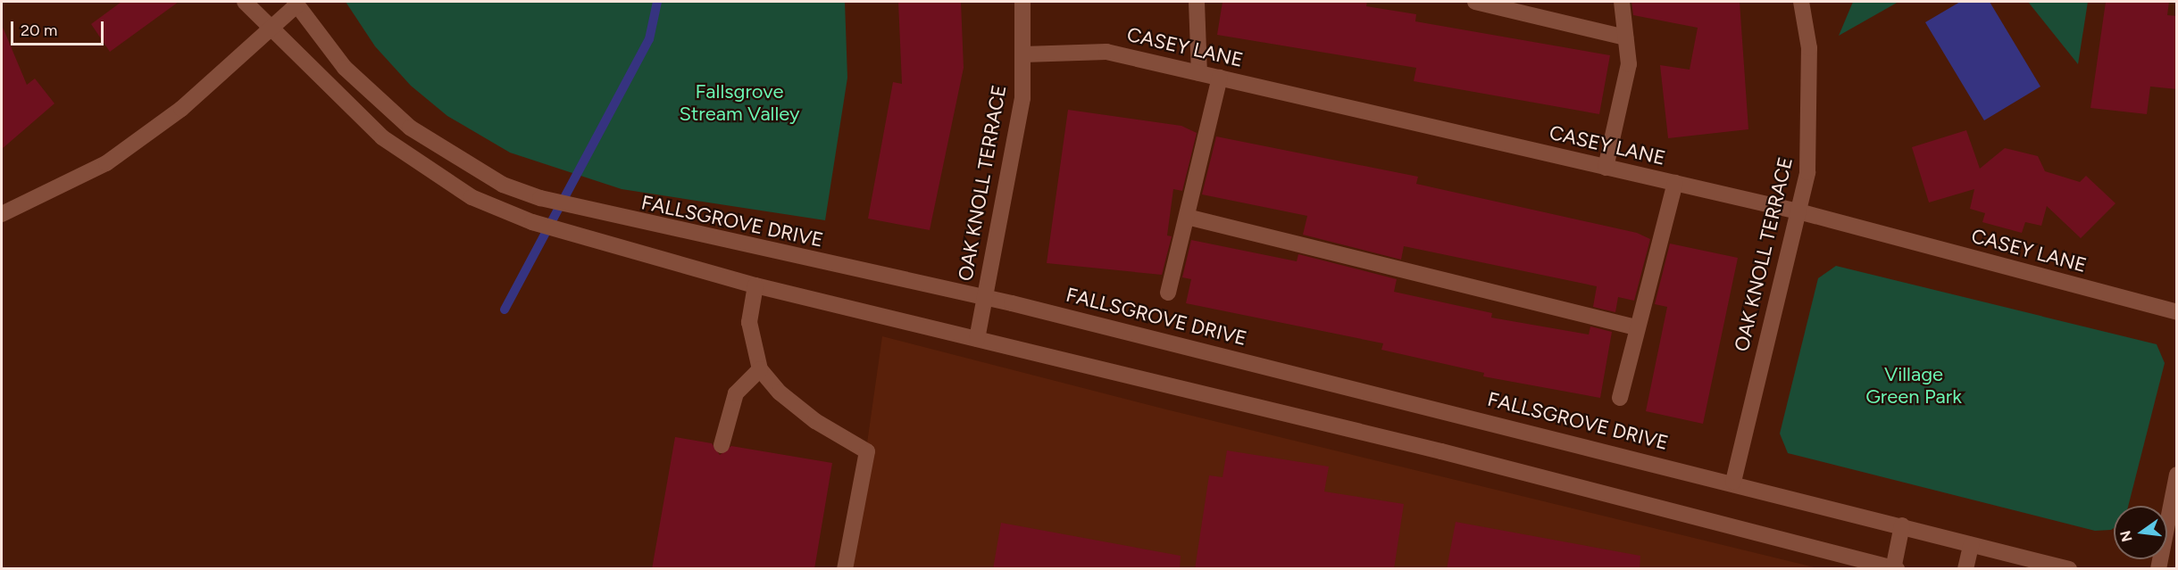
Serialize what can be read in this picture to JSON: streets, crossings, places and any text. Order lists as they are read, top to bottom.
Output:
{
  "streets": {
    "street": ["CASEY LANE", "OAK KNOLL TERRACE", "FALLSGROVE DRIVE"]
  },
  "crossings": [
    ["CASEY LANE", "OAK KNOLL TERRACE"],
    ["OAK KNOLL TERRACE", "FALLSGROVE DRIVE"]
  ],
  "parks": ["Fallsgrove Stream Valley", "Village Green Park"],
  "scale_bar": "20 m",
  "north": "left"
}
